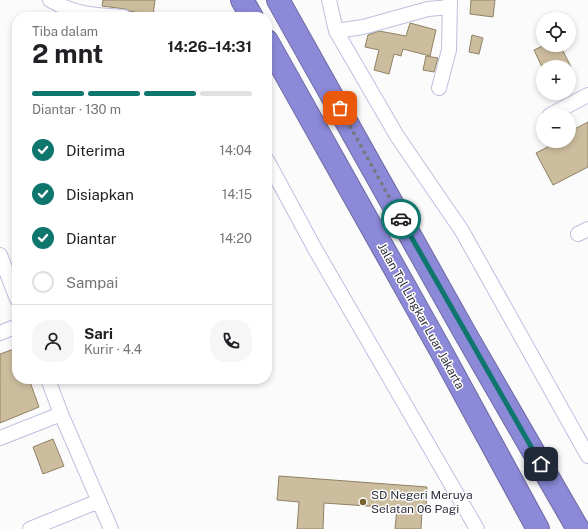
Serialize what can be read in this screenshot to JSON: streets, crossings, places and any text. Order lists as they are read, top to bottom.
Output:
{
  "streets": {
    "highway": ["Jalan Tol Lingkar Luar Jakarta"]
  },
  "places": ["SD Negeri Meruya Selatan 06 Pagi"],
  "page": {
    "map_buttons": ["+", "−"],
    "heading": ["2 mnt", "Tiba dalam", "14:26–14:31"],
    "panel": ["Sari", "Kurir · 4.4"],
    "bar": "Diantar · 130 m",
    "list": [
      ["Diterima", "14:04"],
      ["Disiapkan", "14:15"],
      ["Diantar", "14:20"],
      "Sampai"
    ]
  }
}
